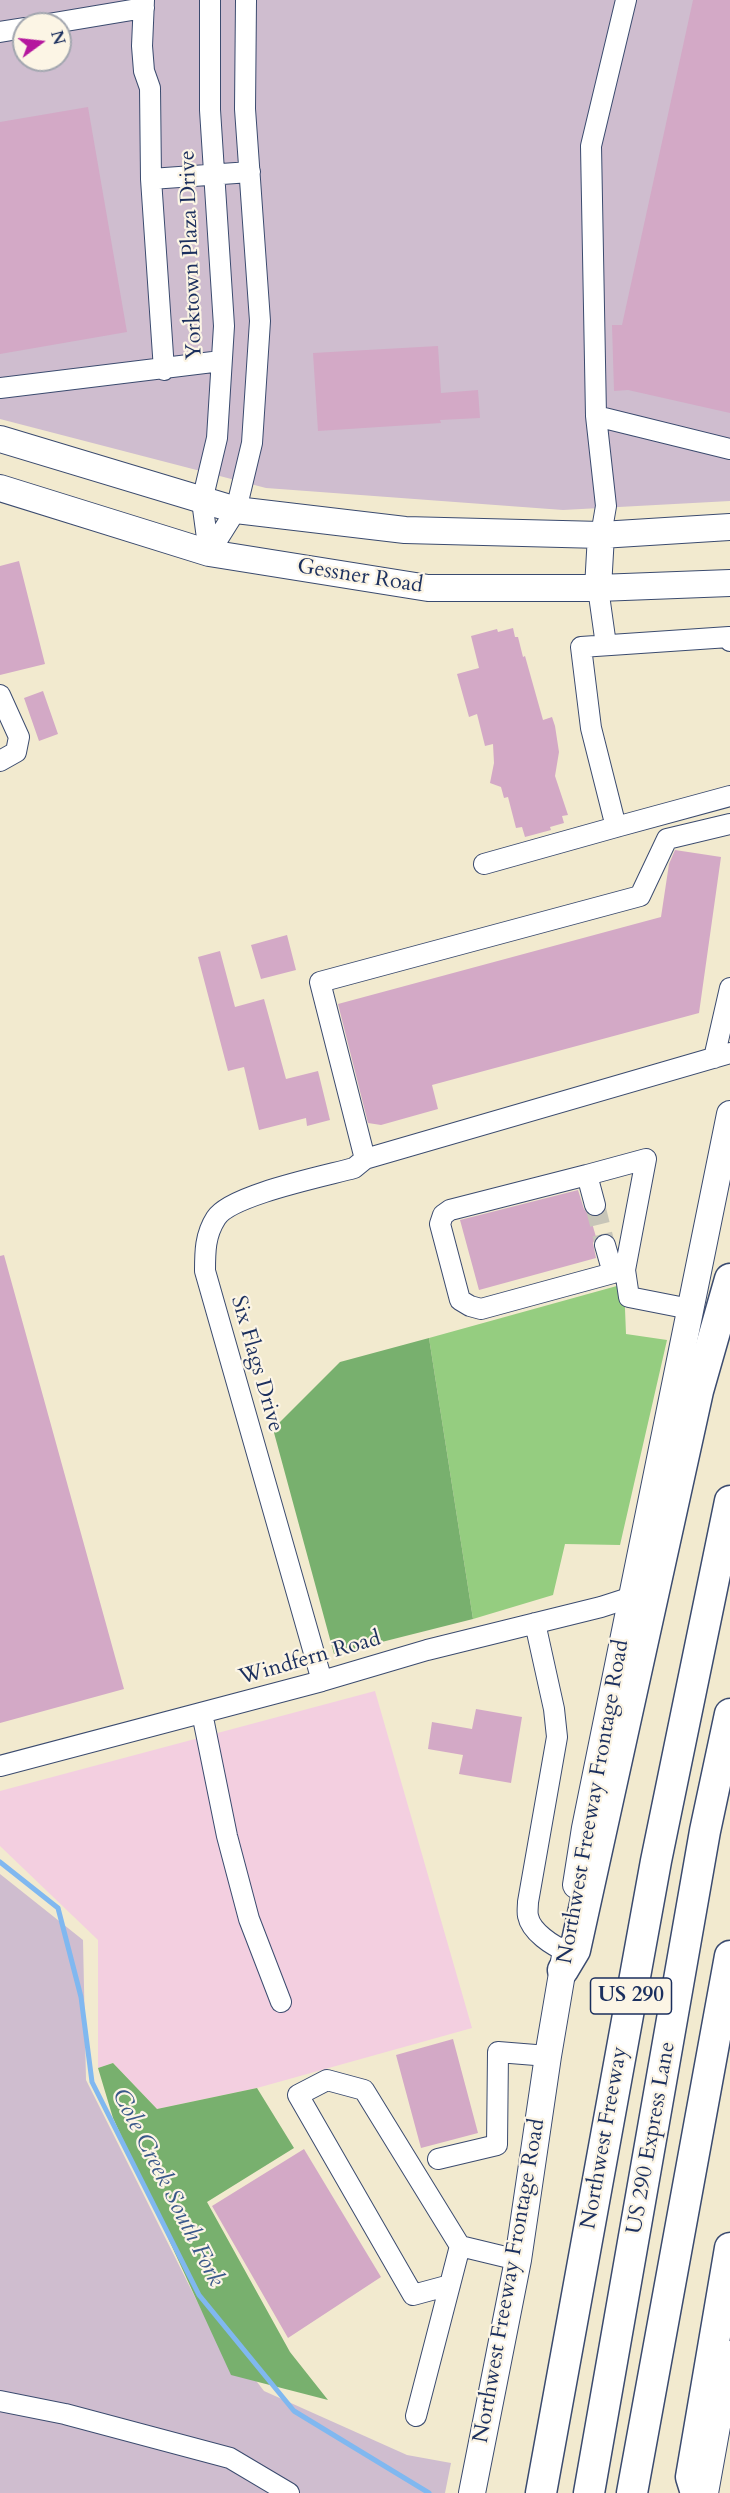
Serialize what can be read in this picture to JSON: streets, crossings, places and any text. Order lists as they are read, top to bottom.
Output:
{
  "streets": {
    "highway": ["US 290", "Northwest Freeway", "US 290 Express Lane"],
    "main road": ["Gessner Road", "Northwest Freeway Frontage Road"],
    "street": ["Yorktown Plaza Drive", "Six Flags Drive", "Windfern Road"]
  },
  "crossings": [
    ["Yorktown Plaza Drive", "Gessner Road"],
    ["Six Flags Drive", "Windfern Road"],
    ["Windfern Road", "Northwest Freeway Frontage Road"]
  ],
  "water": ["Cole Creek South Fork"],
  "north": "right"
}
